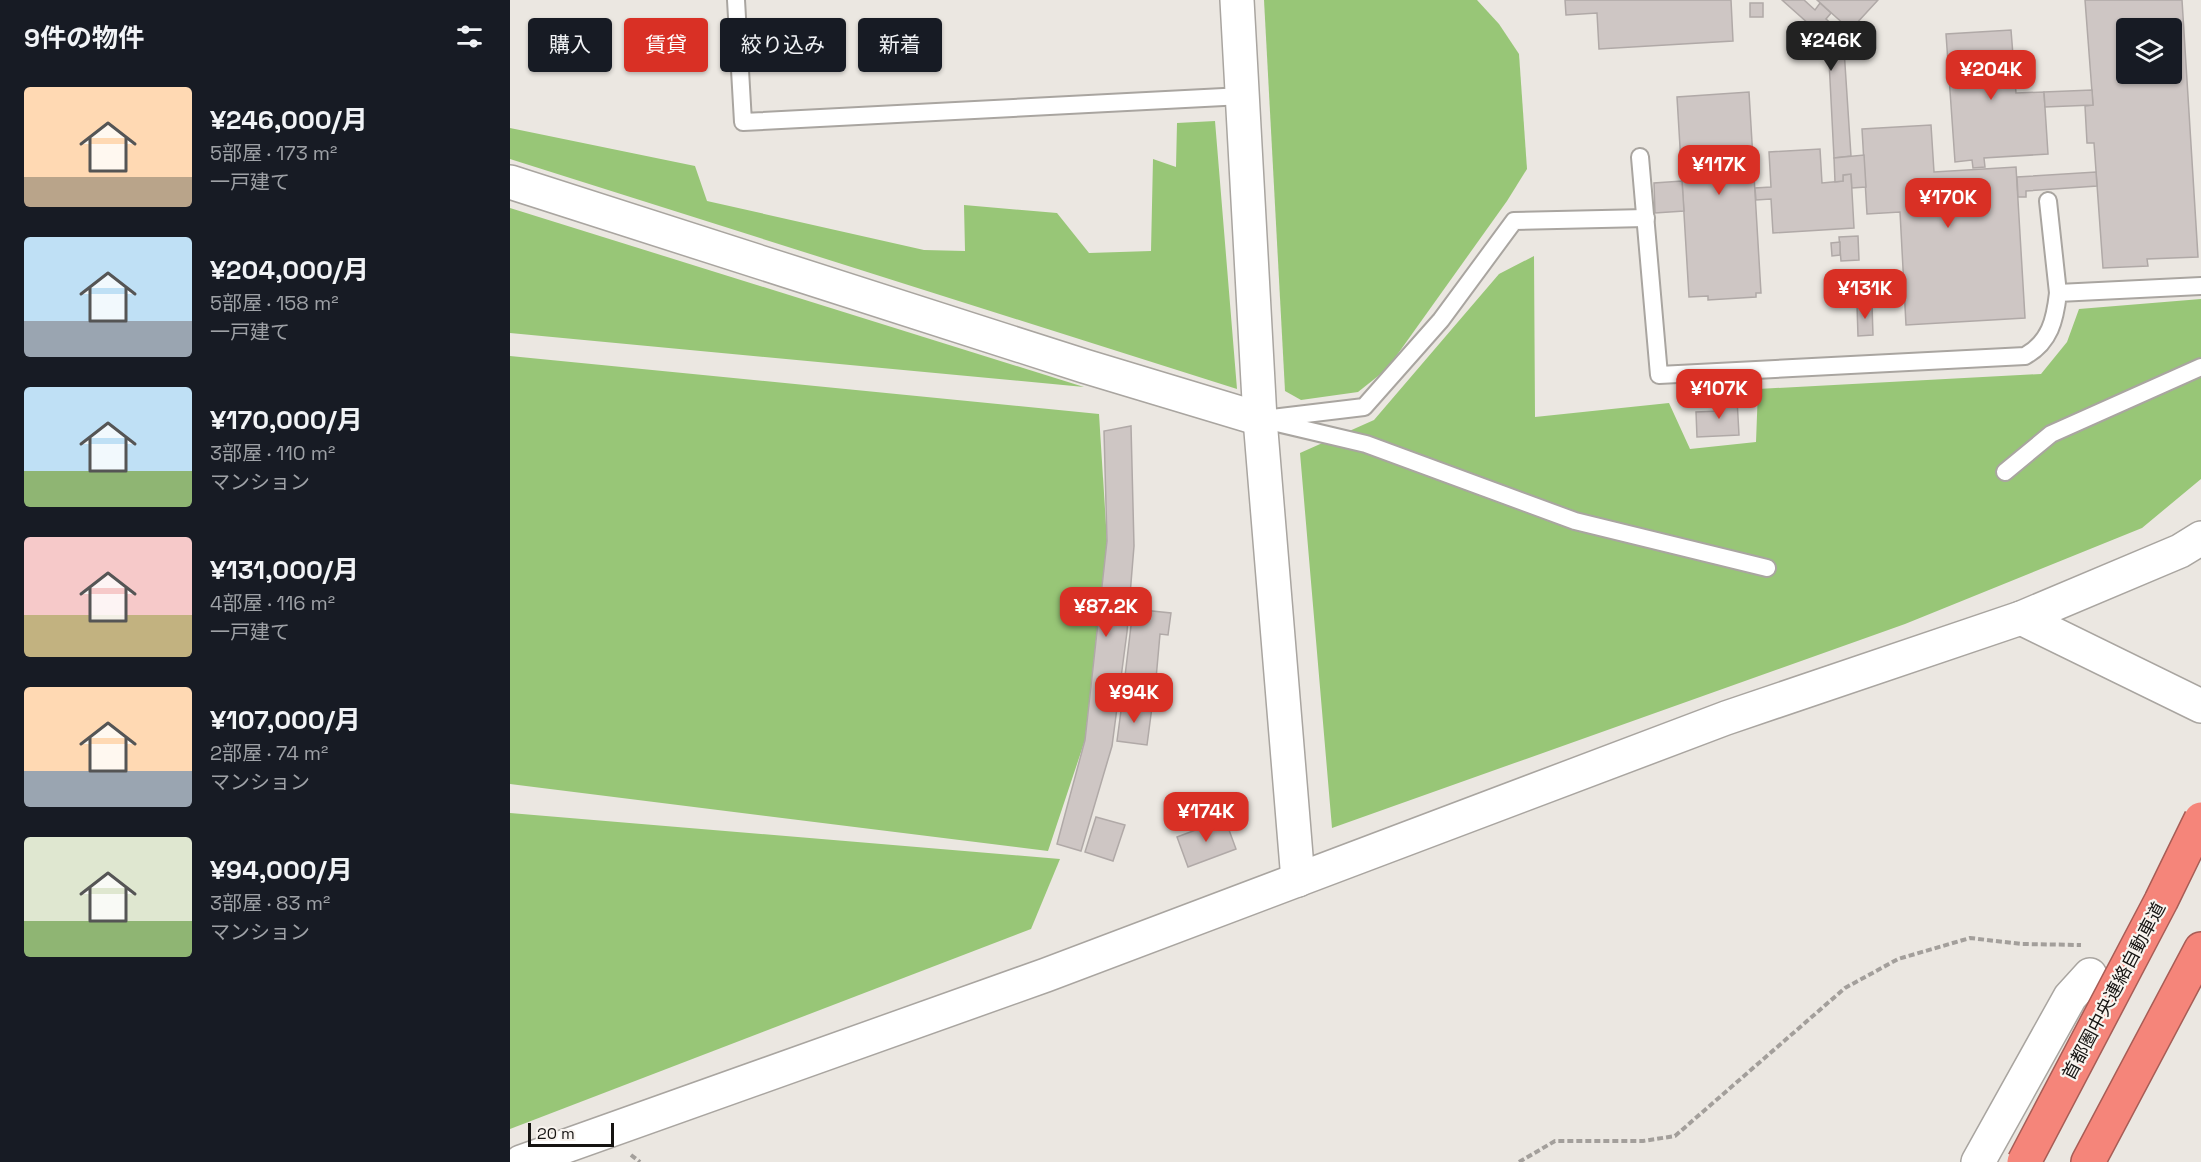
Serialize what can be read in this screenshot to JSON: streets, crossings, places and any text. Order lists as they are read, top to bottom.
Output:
{
  "streets": {
    "highway": ["首都圏中央連絡自動車道"]
  },
  "scale_bar": "20 m",
  "page": {
    "heading": "9件の物件",
    "chip": [
      "購入",
      "賃貸",
      "絞り込み",
      "新着"
    ],
    "price": [
      "¥246K",
      "¥204K",
      "¥117K",
      "¥170K",
      "¥131K",
      "¥107K",
      "¥87.2K",
      "¥94K",
      "¥174K"
    ],
    "list": [
      {
        "name": "¥246,000/月",
        "note": "5部屋 · 173 m² · 一戸建て"
      },
      {
        "name": "¥204,000/月",
        "note": "5部屋 · 158 m² · 一戸建て"
      },
      {
        "name": "¥170,000/月",
        "note": "3部屋 · 110 m² · マンション"
      },
      {
        "name": "¥131,000/月",
        "note": "4部屋 · 116 m² · 一戸建て"
      },
      {
        "name": "¥107,000/月",
        "note": "2部屋 · 74 m² · マンション"
      },
      {
        "name": "¥94,000/月",
        "note": "3部屋 · 83 m² · マンション"
      }
    ],
    "scale": "20 m"
  }
}
